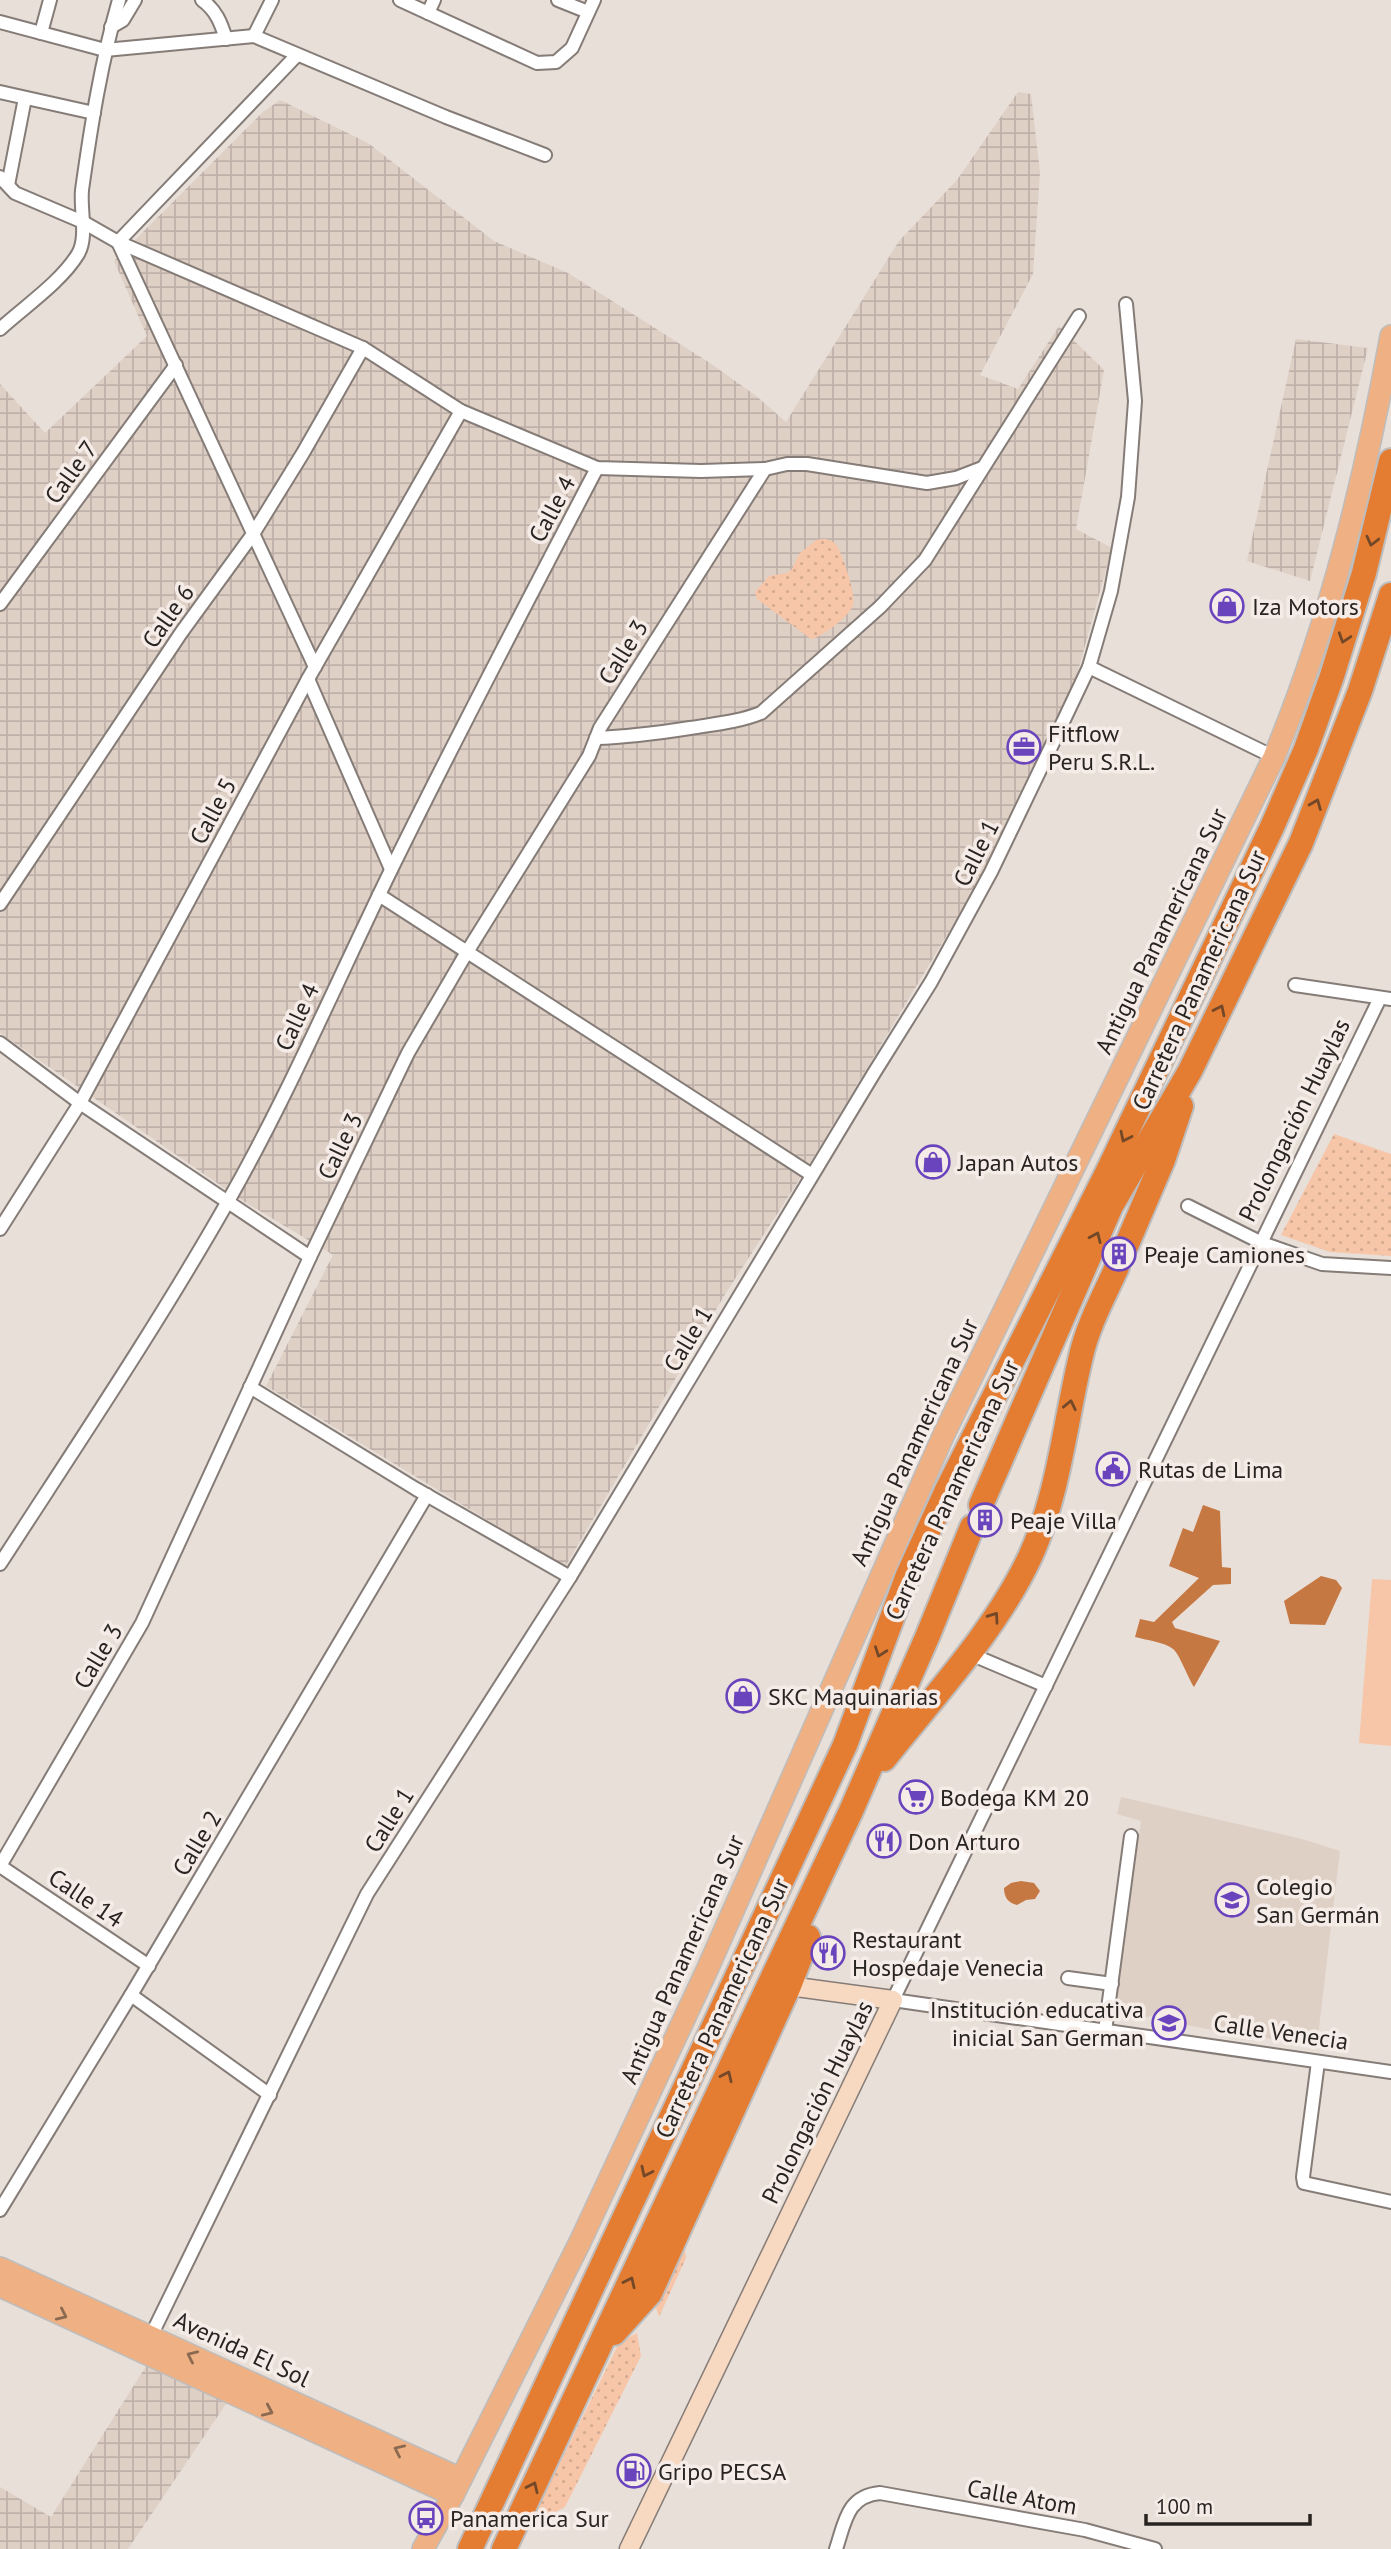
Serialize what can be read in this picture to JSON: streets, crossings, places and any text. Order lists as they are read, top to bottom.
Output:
{
  "streets": {
    "highway": ["Carretera Panamericana Sur"],
    "main road": ["Antigua Panamericana Sur", "Avenida El Sol"],
    "street": [
      "Calle 7",
      "Calle 4",
      "Calle 6",
      "Calle 3",
      "Calle 5",
      "Calle 1",
      "Prolongación Huaylas",
      "Calle 2",
      "Calle 14",
      "Calle Venecia",
      "Calle Atom"
    ]
  },
  "crossings": [
    ["Calle 3", "Calle 14"],
    ["Calle 1", "Avenida El Sol"],
    ["Antigua Panamericana Sur", "Avenida El Sol"],
    ["Prolongación Huaylas", "Calle Venecia"],
    ["Calle 2", "Calle 14"]
  ],
  "places": {
    "shop": ["Iza Motors", "Japan Autos", "SKC Maquinarias"],
    "office": ["Fitflow Peru S.R.L."],
    "building": ["Peaje Camiones", "Peaje Villa"],
    "public building": ["Rutas de Lima"],
    "supermarket": ["Bodega KM 20"],
    "restaurant": ["Don Arturo", "Restaurant Hospedaje Venecia"],
    "school or university": ["Colegio San Germán", "Institución educativa inicial San German"],
    "fuel station": ["Gripo PECSA"],
    "bus stop": ["Panamerica Sur"]
  },
  "scale_bar": "100 m"
}
